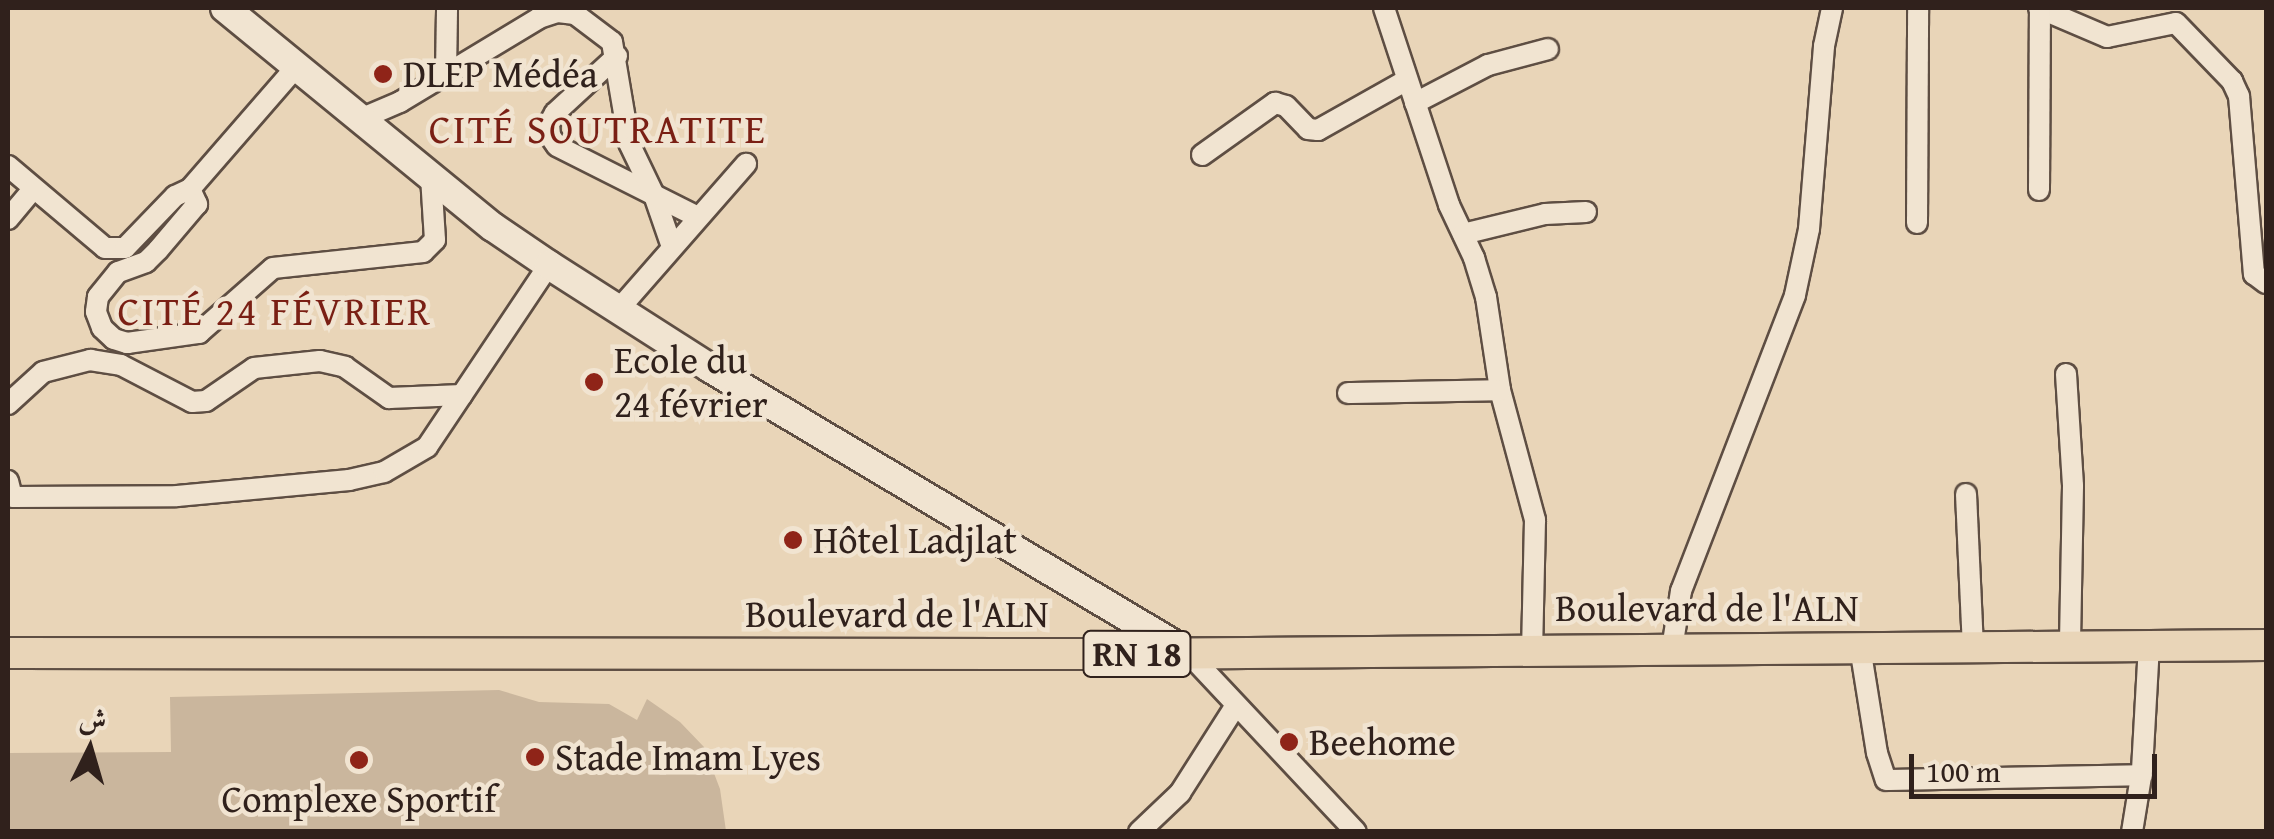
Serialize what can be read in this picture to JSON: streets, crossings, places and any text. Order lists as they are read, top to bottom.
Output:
{
  "streets": {
    "main road": ["Boulevard de l'ALN", "RN 18"]
  },
  "districts": ["CITÉ SOUTRATITE", "CITÉ 24 FÉVRIER"],
  "places": [
    "DLEP Médéa",
    "Ecole du 24 février",
    "Hôtel Ladjlat",
    "Beehome",
    "Stade Imam Lyes",
    "Complexe Sportif"
  ],
  "scale_bar": "100 m",
  "north": "top"
}
